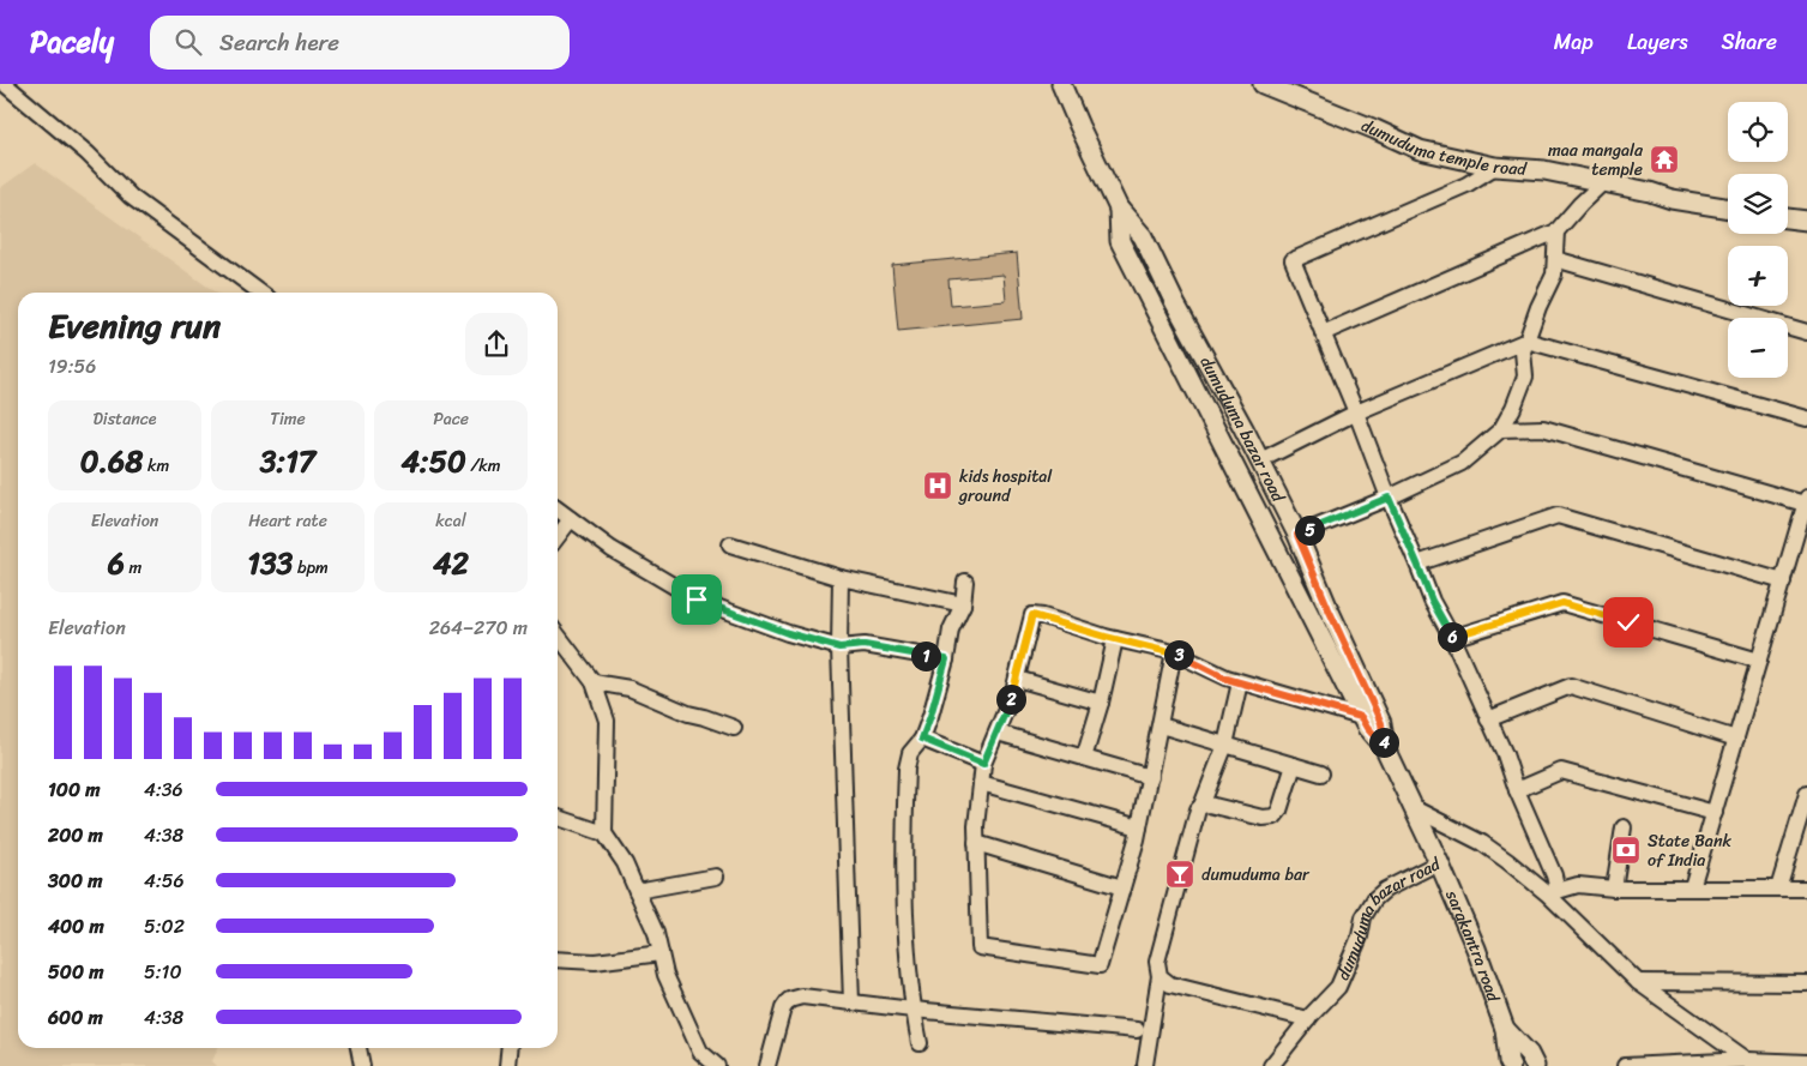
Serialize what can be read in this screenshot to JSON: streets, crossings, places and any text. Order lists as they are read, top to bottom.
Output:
{
  "streets": {
    "street": ["dumuduma temple road", "dumuduma bazar road", "sarakantra road"]
  },
  "crossings": [
    ["dumuduma bazar road", "sarakantra road"]
  ],
  "places": {
    "temple": ["maa mangala temple"],
    "hospital": ["kids hospital ground"],
    "bank": ["State Bank of India"],
    "bar": ["dumuduma bar"]
  },
  "page": {
    "header": "Pacely",
    "search": "Search here",
    "nav": ["Map", "Layers", "Share"],
    "map_buttons": ["+", "−"],
    "heading": ["Evening run", "19:56"],
    "stats": [
      ["Distance", "0.68 km"],
      ["Time", "3:17"],
      ["Pace", "4:50 /km"],
      ["Elevation", "6 m"],
      ["Heart rate", "133 bpm"],
      ["kcal", "42"]
    ],
    "pins": [
      "5",
      "6",
      "3",
      "1",
      "2",
      "4"
    ],
    "chart": ["Elevation", "264–270 m"],
    "list": [
      {
        "name": "100 m",
        "note": "4:36"
      },
      {
        "name": "200 m",
        "note": "4:38"
      },
      {
        "name": "300 m",
        "note": "4:56"
      },
      {
        "name": "400 m",
        "note": "5:02"
      },
      {
        "name": "500 m",
        "note": "5:10"
      },
      {
        "name": "600 m",
        "note": "4:38"
      }
    ]
  }
}
